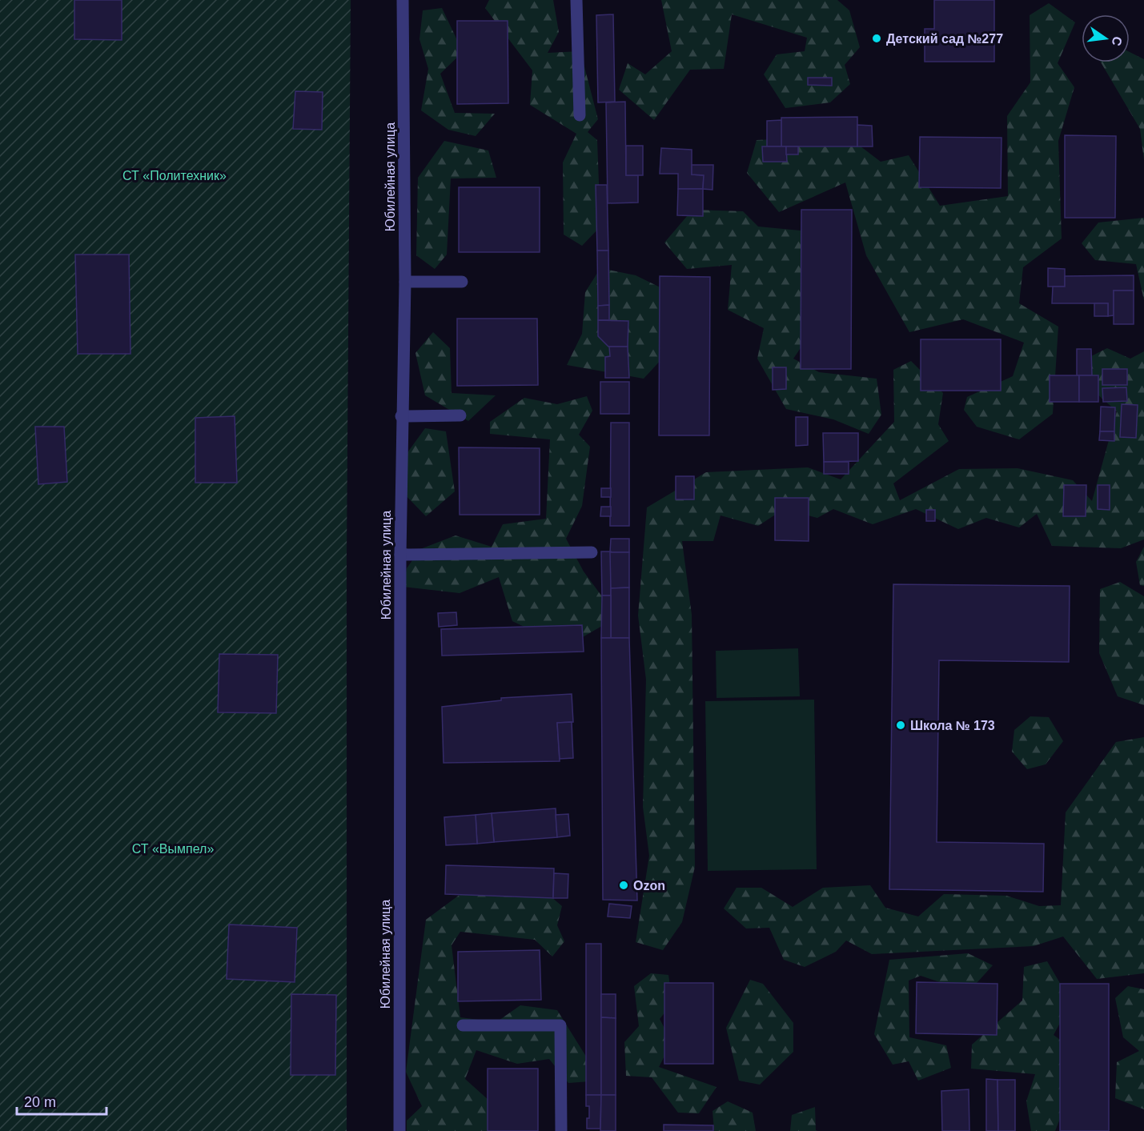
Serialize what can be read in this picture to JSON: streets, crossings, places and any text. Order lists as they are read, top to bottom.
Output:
{
  "streets": {
    "street": ["Юбилейная улица"]
  },
  "parks": ["СТ «Политехник»", "СТ «Вымпел»"],
  "places": ["Детский сад №277", "Школа № 173", "Ozon"],
  "scale_bar": "20 m",
  "north": "right"
}
